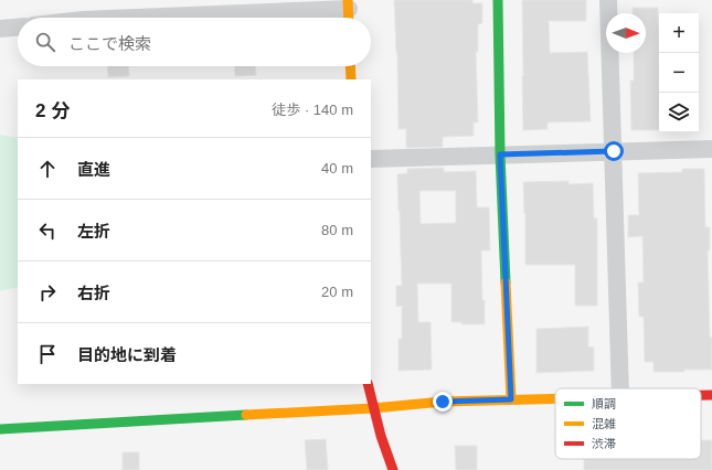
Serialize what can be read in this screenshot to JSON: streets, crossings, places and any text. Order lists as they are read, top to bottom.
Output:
{
  "legend": ["順調", "混雑", "渋滞"],
  "north": "right",
  "page": {
    "map_buttons": ["+", "−"],
    "search": "ここで検索",
    "heading": ["2 分", "徒歩 · 140 m"],
    "list": [
      ["直進", "40 m"],
      ["左折", "80 m"],
      ["右折", "20 m"],
      "目的地に到着"
    ]
  }
}
